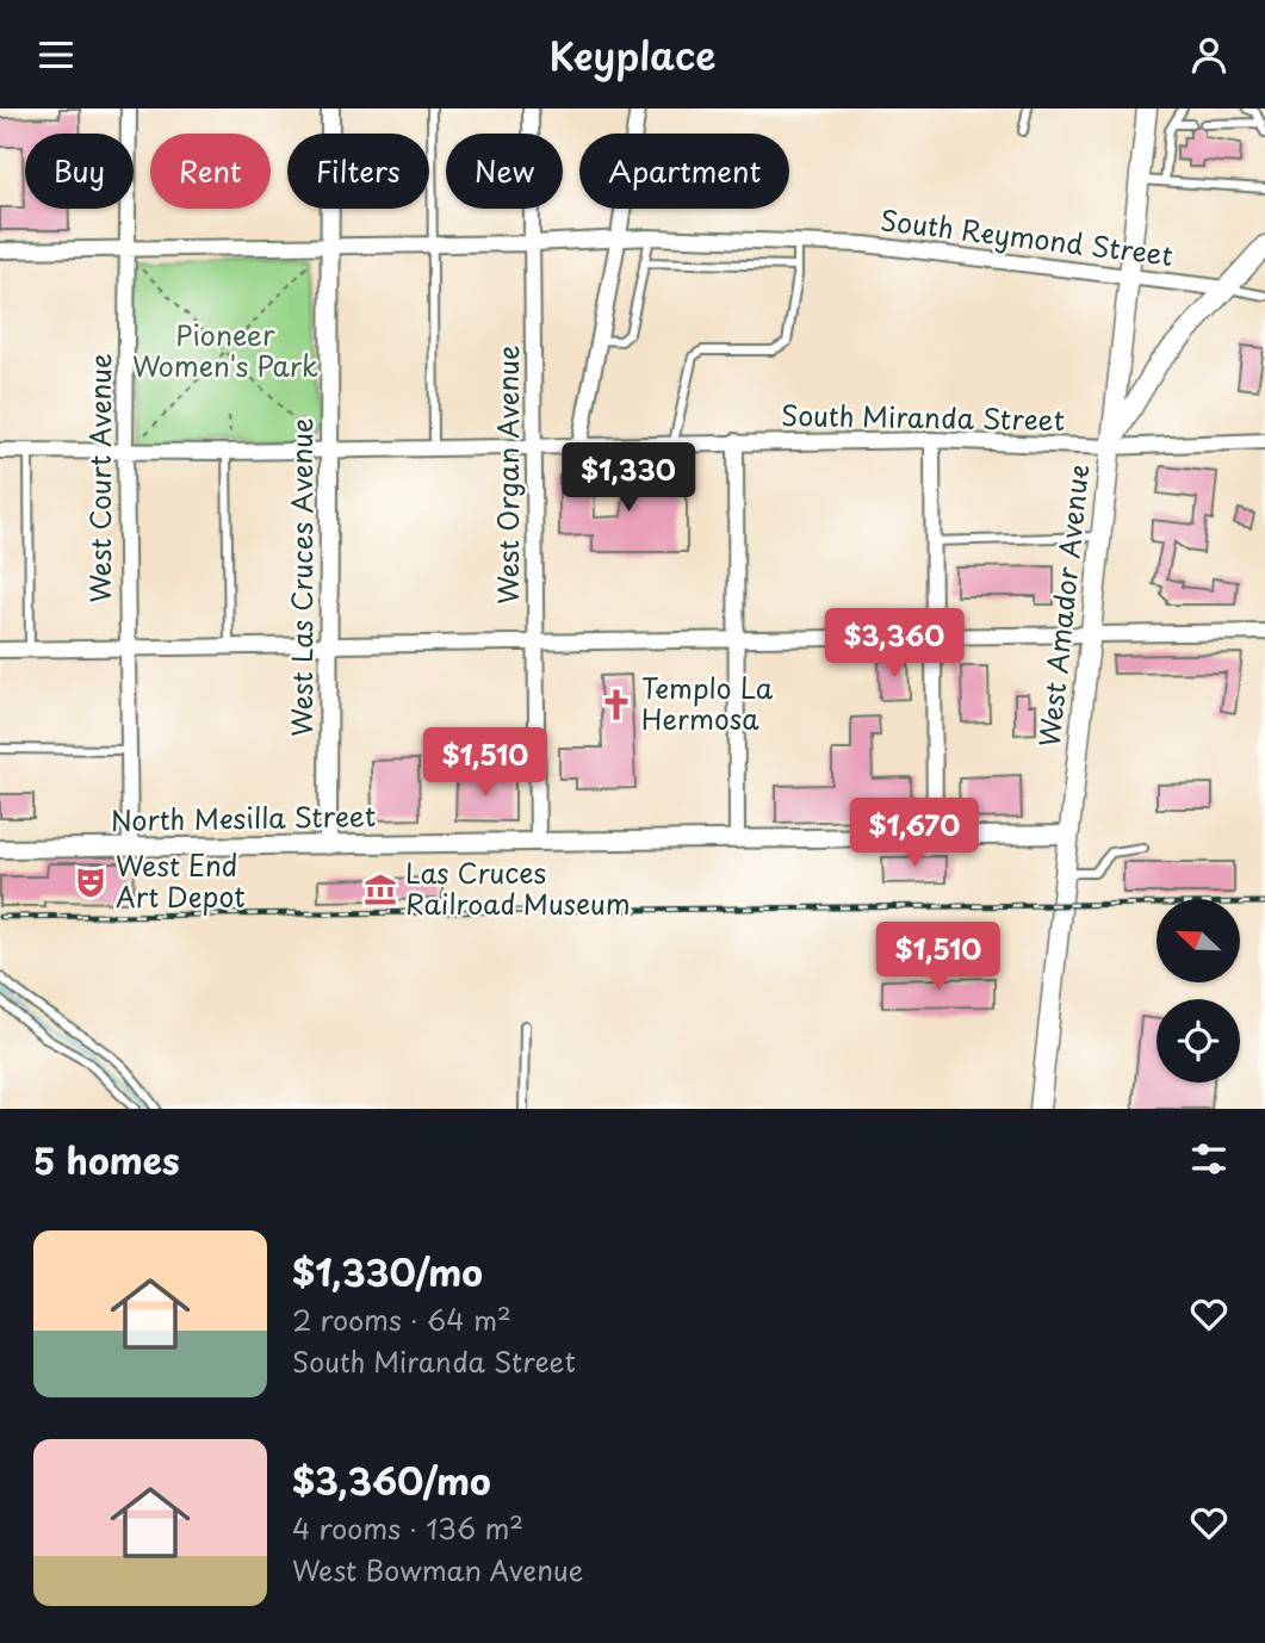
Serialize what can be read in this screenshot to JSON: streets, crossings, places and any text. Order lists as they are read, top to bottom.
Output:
{
  "streets": {
    "main road": ["West Amador Avenue"],
    "street": [
      "South Reymond Street",
      "South Miranda Street",
      "West Organ Avenue",
      "West Court Avenue",
      "West Las Cruces Avenue",
      "North Mesilla Street"
    ]
  },
  "crossings": [
    ["South Reymond Street", "West Organ Avenue"],
    ["South Reymond Street", "West Court Avenue"],
    ["South Reymond Street", "West Las Cruces Avenue"],
    ["South Reymond Street", "West Amador Avenue"],
    ["South Miranda Street", "West Organ Avenue"],
    ["South Miranda Street", "West Court Avenue"],
    ["South Miranda Street", "West Las Cruces Avenue"],
    ["South Miranda Street", "West Amador Avenue"],
    ["West Organ Avenue", "North Mesilla Street"],
    ["West Court Avenue", "North Mesilla Street"],
    ["West Las Cruces Avenue", "North Mesilla Street"],
    ["West Amador Avenue", "North Mesilla Street"]
  ],
  "parks": ["Pioneer Women's Park"],
  "places": {
    "church": ["Templo La Hermosa"],
    "theatre": ["West End Art Depot"],
    "museum": ["Las Cruces Railroad Museum"]
  },
  "north": "top left",
  "page": {
    "header": "Keyplace",
    "chip": [
      "Buy",
      "Rent",
      "Filters",
      "New",
      "Apartment"
    ],
    "price": [
      "$1,330",
      "$3,360",
      "$1,510",
      "$1,670",
      "$1,510"
    ],
    "heading": "5 homes",
    "list": [
      {
        "name": "$1,330/mo",
        "note": "2 rooms · 64 m² · South Miranda Street"
      },
      {
        "name": "$3,360/mo",
        "note": "4 rooms · 136 m² · West Bowman Avenue"
      }
    ]
  }
}
